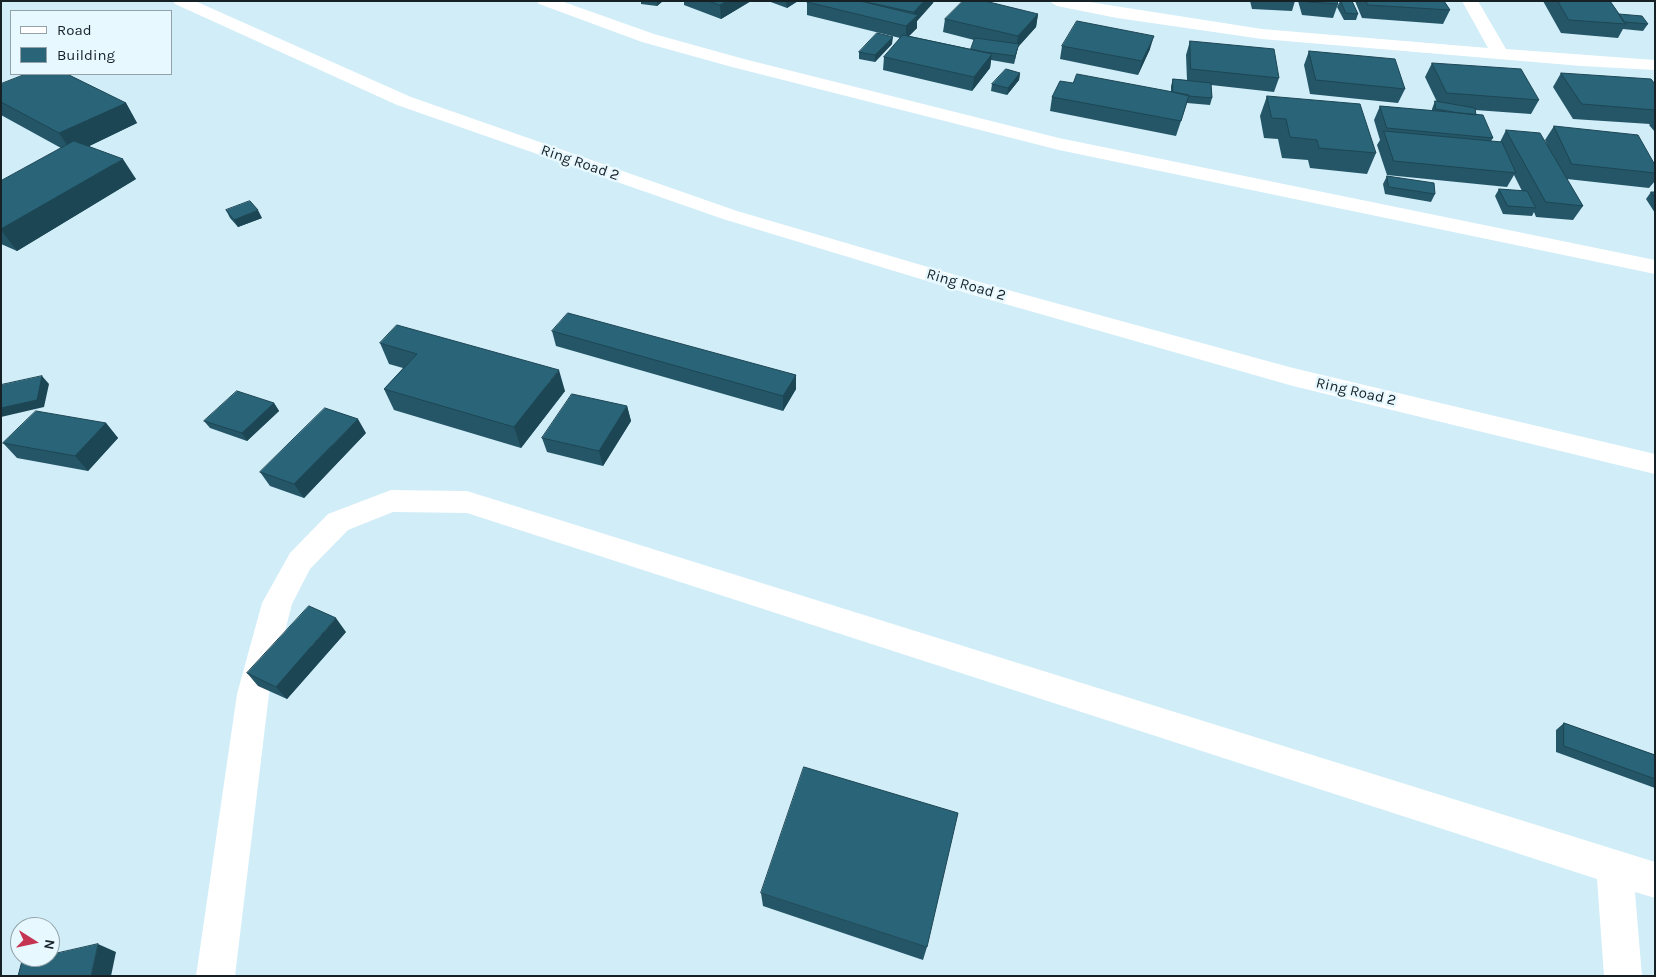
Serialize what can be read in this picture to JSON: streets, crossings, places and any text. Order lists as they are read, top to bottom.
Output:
{
  "streets": {
    "street": ["Ring Road 2"]
  },
  "legend": ["Road", "Building"],
  "north": "right"
}
